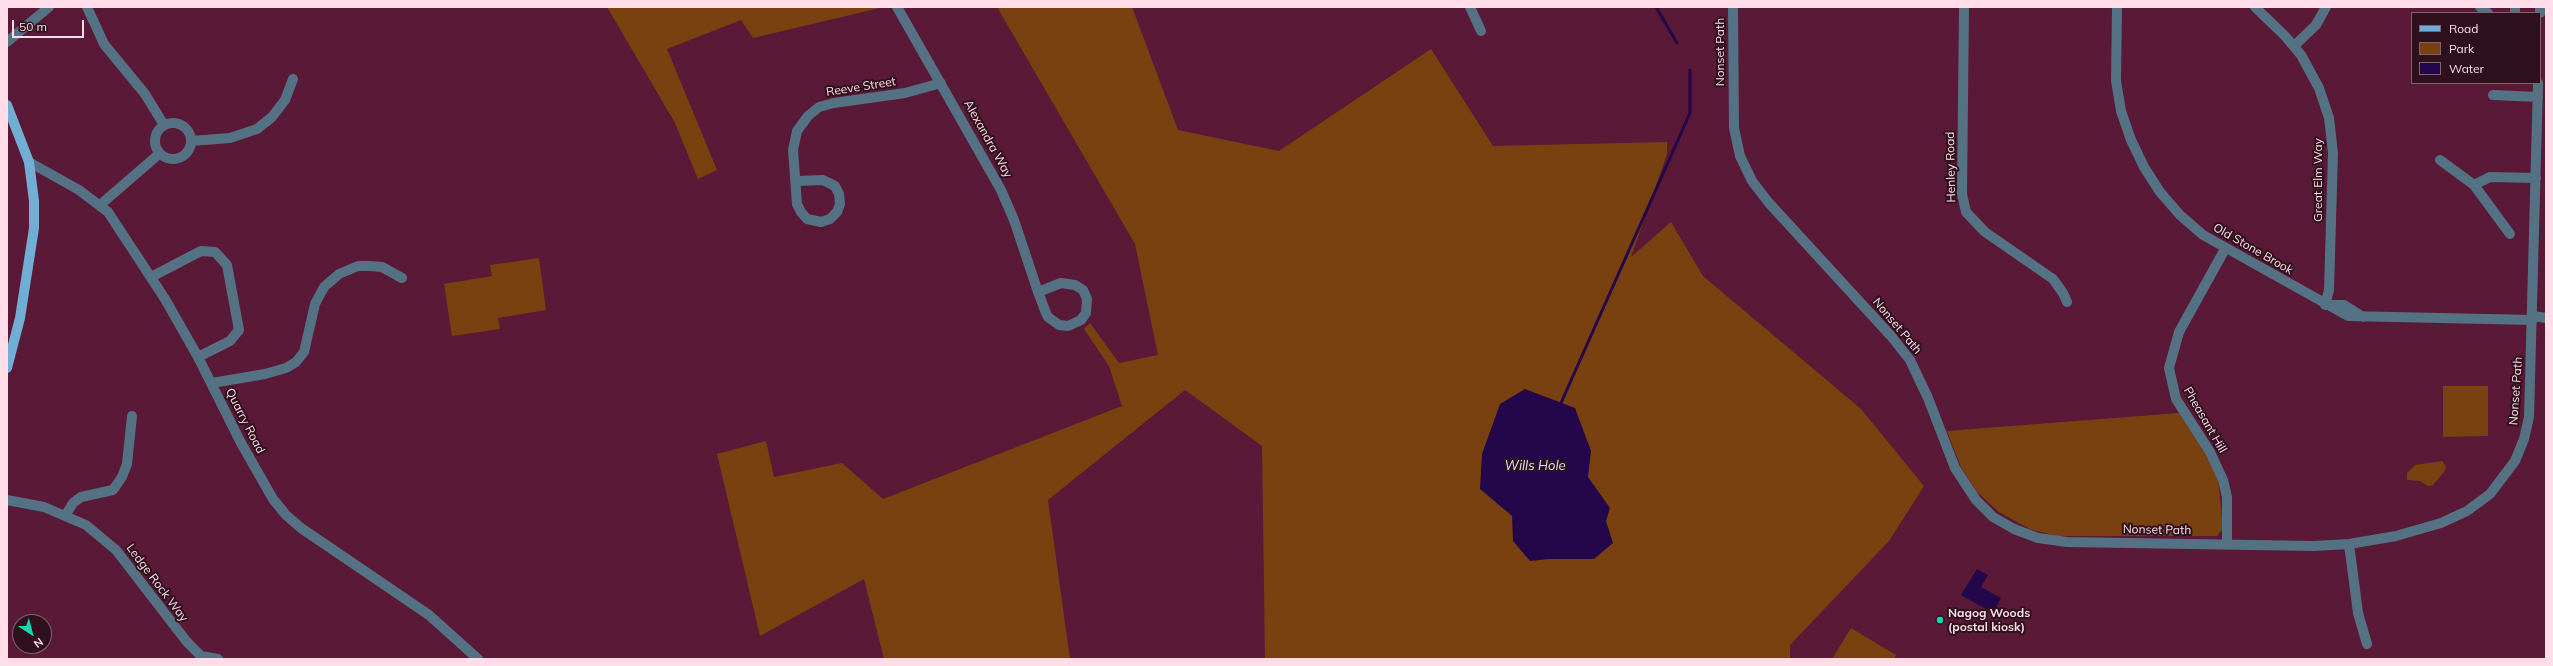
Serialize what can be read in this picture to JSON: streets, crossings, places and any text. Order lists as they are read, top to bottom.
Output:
{
  "streets": {
    "street": [
      "Nonset Path",
      "Reeve Street",
      "Alexandra Way",
      "Henley Road",
      "Great Elm Way",
      "Old Stone Brook",
      "Pheasant Hill",
      "Quarry Road",
      "Ledge Rock Way"
    ]
  },
  "crossings": [
    ["Nonset Path", "Old Stone Brook"],
    ["Nonset Path", "Pheasant Hill"],
    ["Reeve Street", "Alexandra Way"],
    ["Great Elm Way", "Old Stone Brook"],
    ["Old Stone Brook", "Pheasant Hill"]
  ],
  "water": ["Wills Hole"],
  "places": ["Nagog Woods (postal kiosk)"],
  "legend": ["Road", "Park", "Water"],
  "scale_bar": "50 m",
  "north": "bottom right"
}
